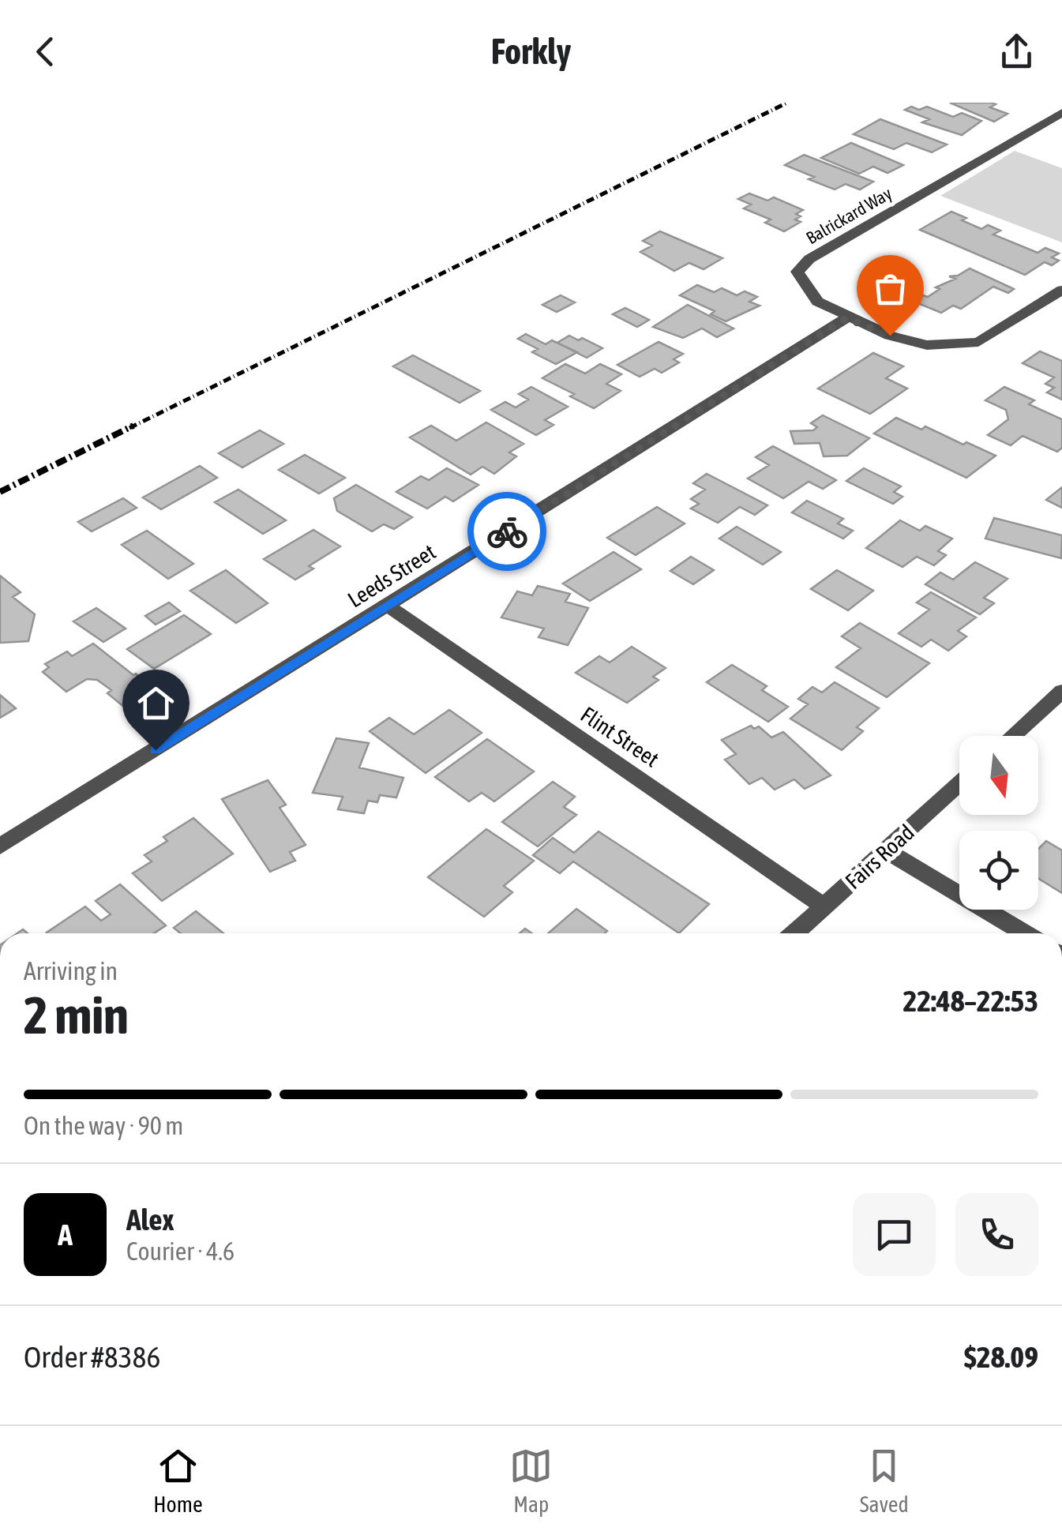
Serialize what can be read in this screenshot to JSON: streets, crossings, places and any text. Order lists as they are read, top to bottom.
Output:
{
  "streets": {
    "street": [
      "Balrickard Way",
      "Leeds Street",
      "Flint Street",
      "Fairs Road"
    ]
  },
  "crossings": [
    ["Balrickard Way", "Leeds Street"],
    ["Leeds Street", "Flint Street"],
    ["Flint Street", "Fairs Road"]
  ],
  "north": "bottom",
  "page": {
    "header": "Forkly",
    "heading": ["2 min", "Arriving in", "22:48–22:53"],
    "panel": [
      "Alex",
      "Courier · 4.6",
      "Order #8386",
      "$28.09"
    ],
    "bar": "On the way · 90 m",
    "round": "A",
    "tabs": ["Home", "Map", "Saved"]
  }
}
